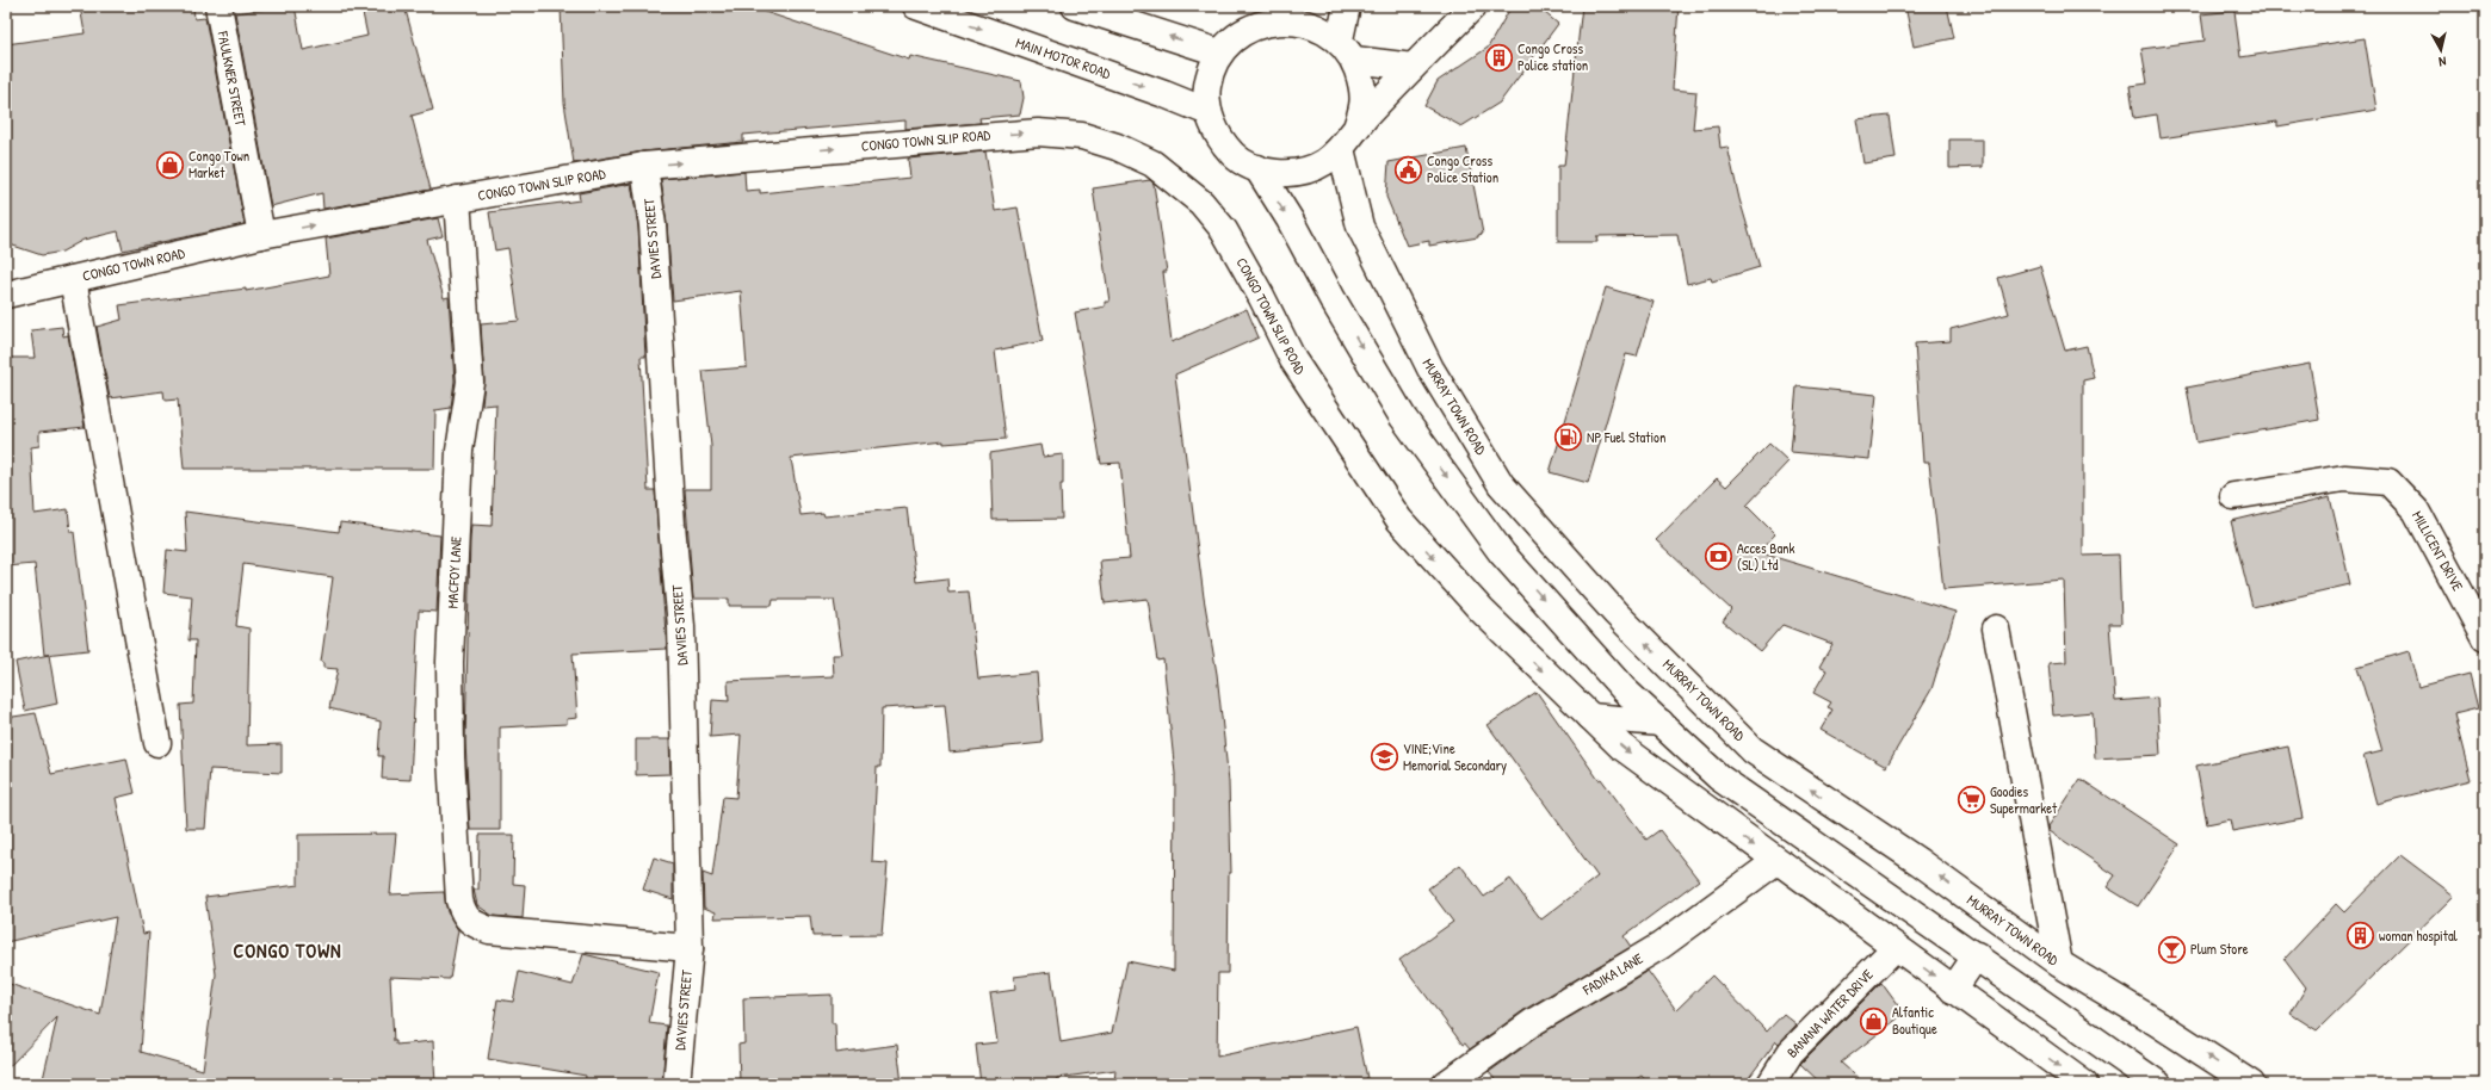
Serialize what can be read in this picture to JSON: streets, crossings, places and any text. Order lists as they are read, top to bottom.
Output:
{
  "streets": {
    "main road": [
      "MAIN MOTOR ROAD",
      "FAULKNER STREET",
      "CONGO TOWN SLIP ROAD",
      "DAVIES STREET",
      "CONGO TOWN ROAD",
      "MURRAY TOWN ROAD",
      "MILLICENT DRIVE",
      "MACFOY LANE",
      "FADIKA LANE",
      "BANANA WATER DRIVE"
    ]
  },
  "crossings": [
    ["MAIN MOTOR ROAD", "MURRAY TOWN ROAD"],
    ["FAULKNER STREET", "CONGO TOWN SLIP ROAD"],
    ["FAULKNER STREET", "CONGO TOWN ROAD"],
    ["CONGO TOWN SLIP ROAD", "DAVIES STREET"],
    ["CONGO TOWN SLIP ROAD", "CONGO TOWN ROAD"],
    ["CONGO TOWN SLIP ROAD", "MACFOY LANE"],
    ["CONGO TOWN SLIP ROAD", "FADIKA LANE"],
    ["CONGO TOWN SLIP ROAD", "BANANA WATER DRIVE"],
    ["DAVIES STREET", "MACFOY LANE"]
  ],
  "districts": ["CONGO TOWN"],
  "places": {
    "building": ["Congo Cross Police station", "woman hospital"],
    "shop": ["Congo Town Market", "Alfantic Boutique"],
    "public building": ["Congo Cross Police Station"],
    "fuel station": ["NP Fuel Station"],
    "bank": ["Acces Bank (SL) Ltd"],
    "school or university": ["VINE;Vine Memorial Secondary"],
    "supermarket": ["Goodies Supermarket"],
    "bar": ["Plum Store"]
  },
  "north": "bottom"
}
